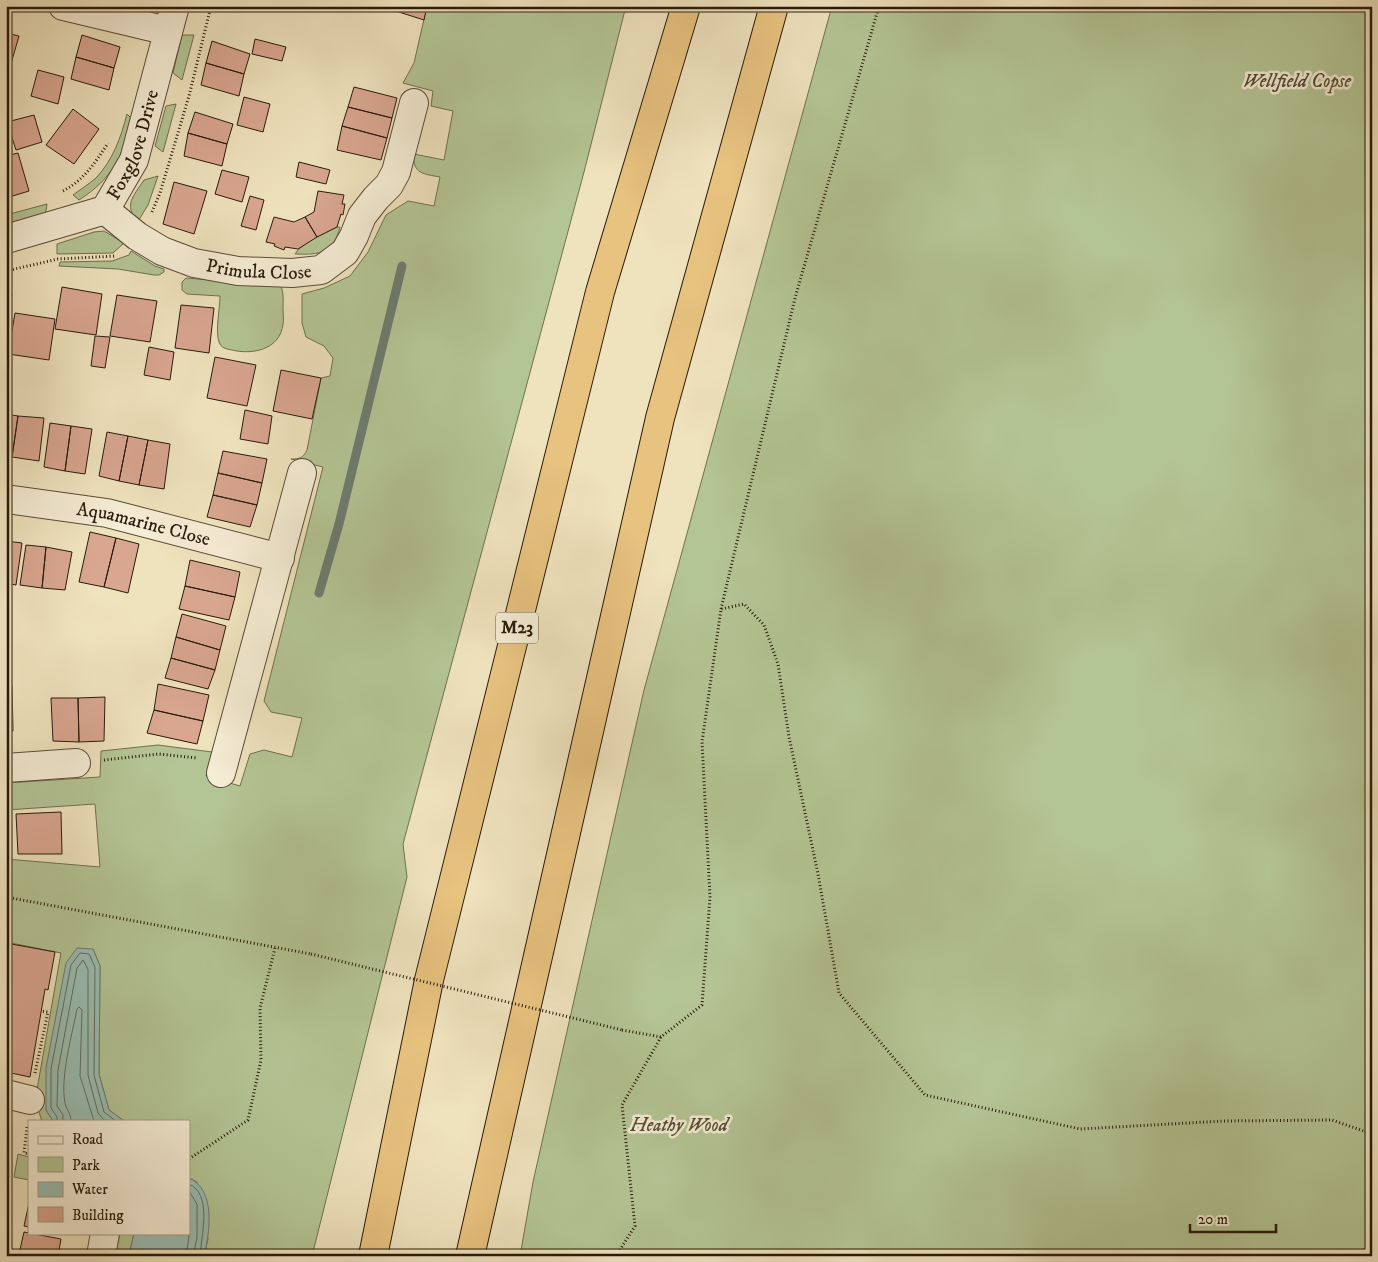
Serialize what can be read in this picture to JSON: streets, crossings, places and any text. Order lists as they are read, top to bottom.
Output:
{
  "streets": {
    "highway": ["M23"],
    "street": ["Foxglove Drive", "Primula Close", "Aquamarine Close"]
  },
  "crossings": [
    ["Foxglove Drive", "Primula Close"]
  ],
  "parks": ["Wellfield Copse", "Heathy Wood"],
  "legend": [
    "Road",
    "Park",
    "Water",
    "Building"
  ],
  "scale_bar": "20 m"
}
